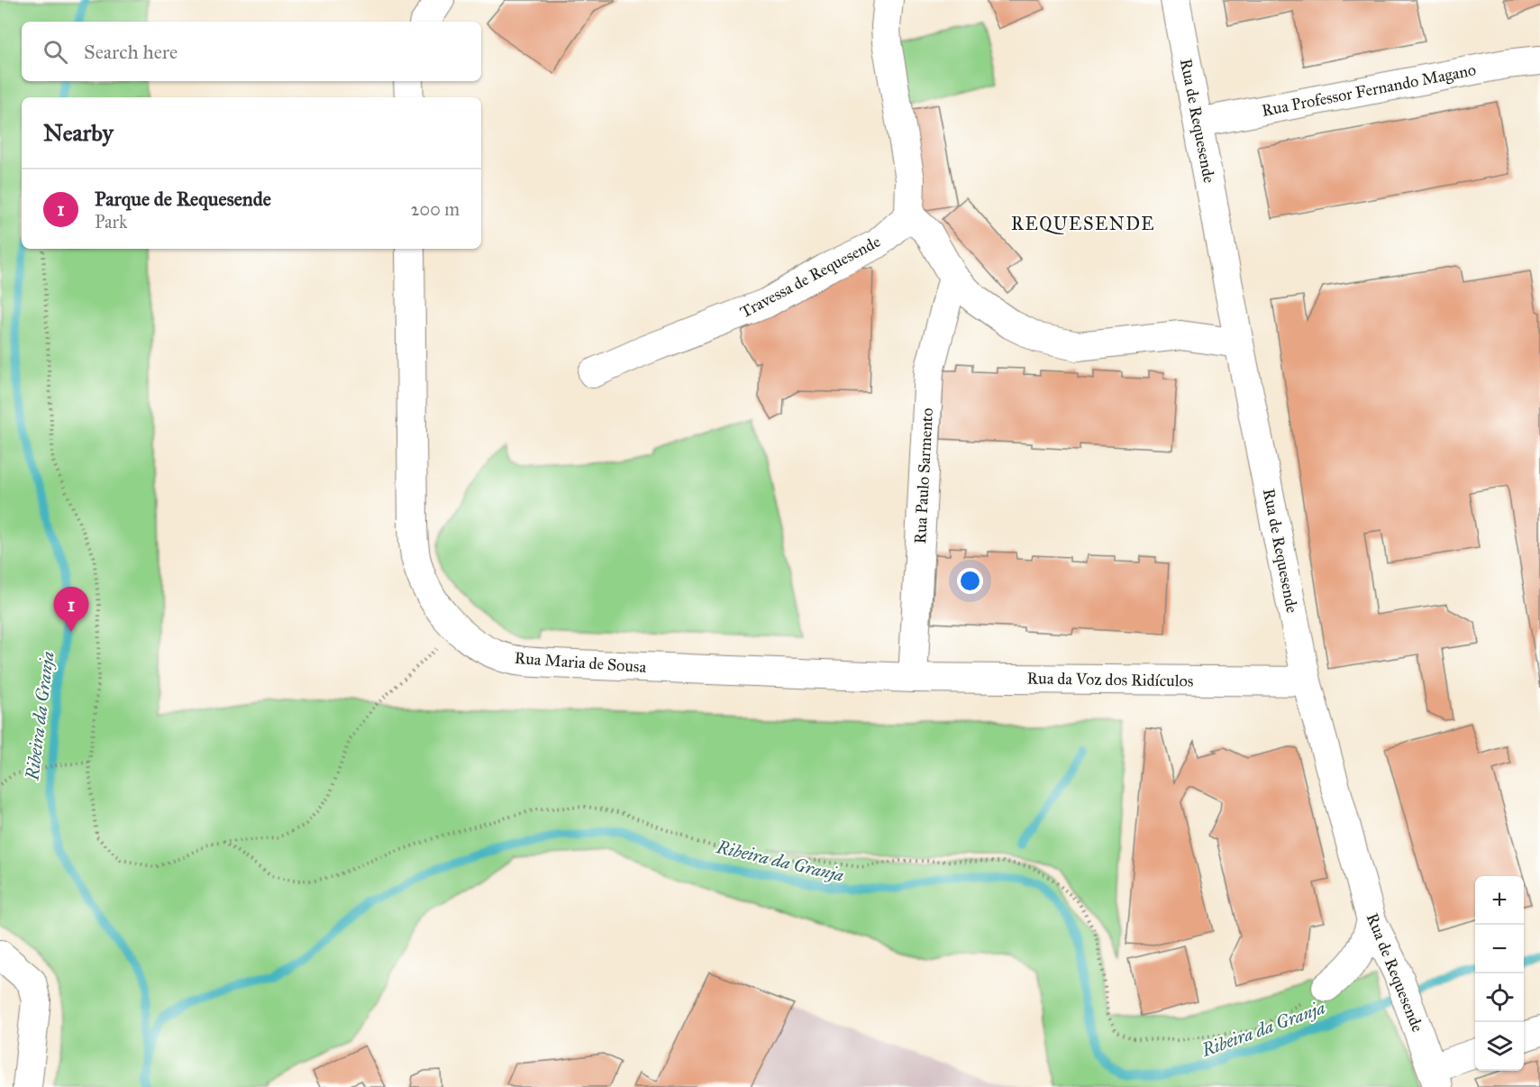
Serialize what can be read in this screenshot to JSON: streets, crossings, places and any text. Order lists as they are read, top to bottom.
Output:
{
  "streets": {
    "street": [
      "Rua Professor Fernando Magano",
      "Rua de Requesende",
      "Travessa de Requesende",
      "Rua Paulo Sarmento",
      "Rua Maria de Sousa",
      "Rua da Voz dos Ridículos"
    ]
  },
  "crossings": [
    ["Rua Professor Fernando Magano", "Rua de Requesende"],
    ["Rua de Requesende", "Rua da Voz dos Ridículos"],
    ["Rua Paulo Sarmento", "Rua Maria de Sousa"],
    ["Rua Paulo Sarmento", "Rua da Voz dos Ridículos"],
    ["Rua Maria de Sousa", "Rua da Voz dos Ridículos"]
  ],
  "districts": ["REQUESENDE"],
  "water": ["Ribeira da Granja"],
  "page": {
    "search": "Search here",
    "heading": "Nearby",
    "list": [
      {
        "mark": "1",
        "name": "Parque de Requesende",
        "note": "Park",
        "value": "200 m"
      }
    ],
    "pins": "1",
    "map_buttons": ["+", "−"]
  }
}
